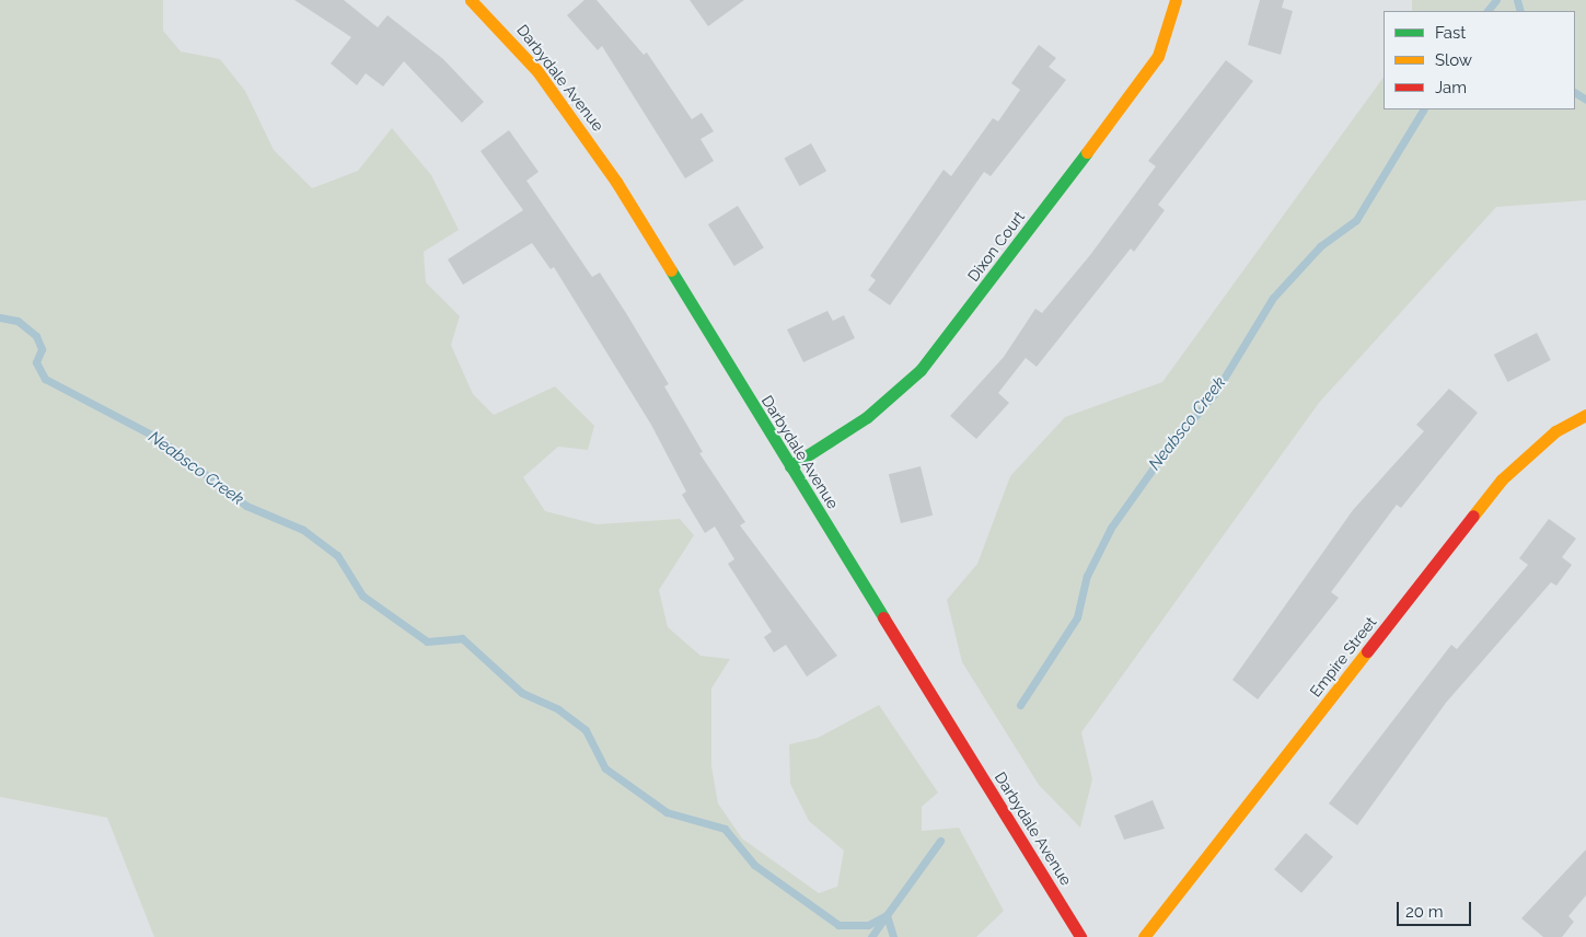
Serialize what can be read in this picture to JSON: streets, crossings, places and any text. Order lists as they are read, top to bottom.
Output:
{
  "streets": {
    "street": ["Darbydale Avenue", "Dixon Court", "Empire Street"]
  },
  "crossings": [
    ["Darbydale Avenue", "Dixon Court"]
  ],
  "water": ["Neabsco Creek"],
  "legend": ["Fast", "Slow", "Jam"],
  "scale_bar": "20 m"
}
